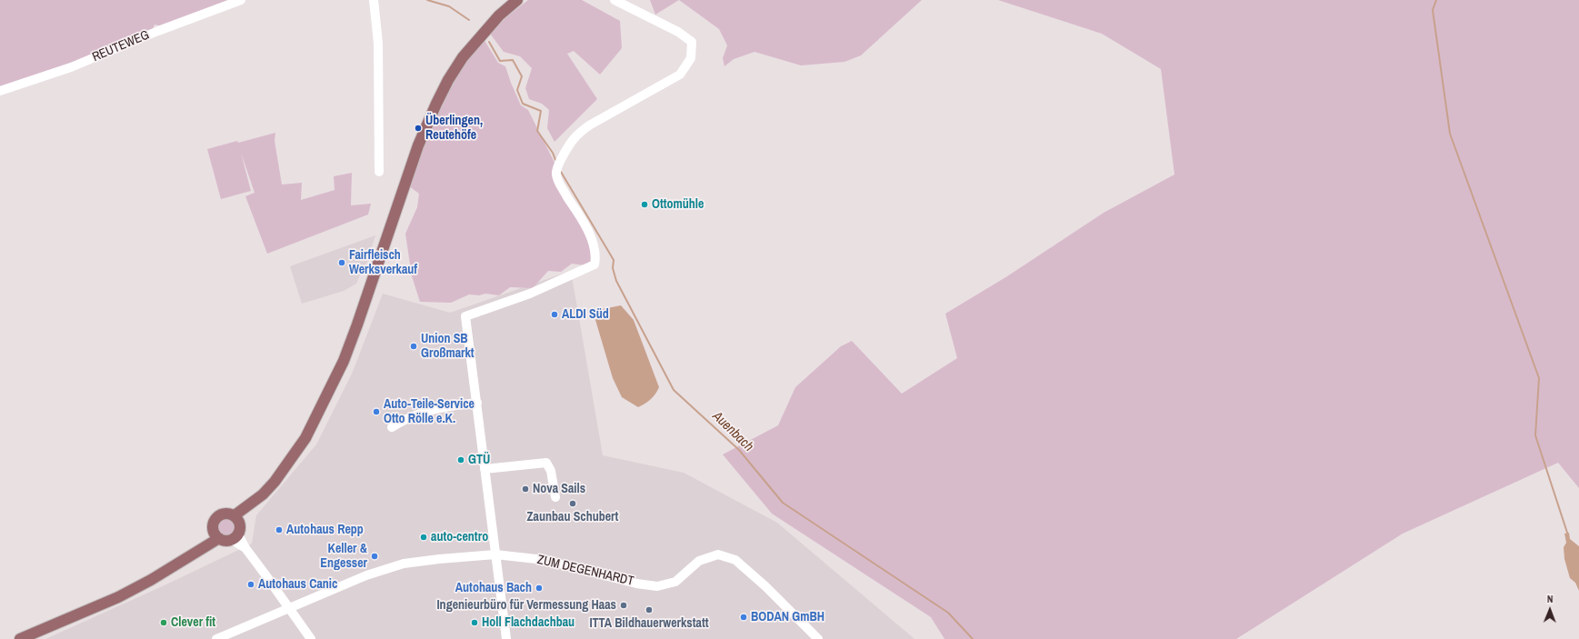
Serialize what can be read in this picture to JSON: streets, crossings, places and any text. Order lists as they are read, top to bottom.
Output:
{
  "streets": {
    "street": ["REUTEWEG", "ZUM DEGENHARDT"]
  },
  "water": ["Auenbach"],
  "places": [
    "Überlingen, Reutehöfe",
    "Ottomühle",
    "Fairfleisch Werksverkauf",
    "ALDI Süd",
    "Union SB Großmarkt",
    "Auto-Teile-Service Otto Rölle e.K.",
    "GTÜ",
    "Nova Sails",
    "Zaunbau Schubert",
    "Autohaus Repp",
    "auto-centro",
    "Keller & Engesser",
    "Autohaus Canic",
    "Autohaus Bach",
    "Ingenieurbüro für Vermessung Haas",
    "ITTA Bildhauerwerkstatt",
    "BODAN GmBH",
    "Clever fit",
    "Holl Flachdachbau"
  ],
  "north": "top"
}
